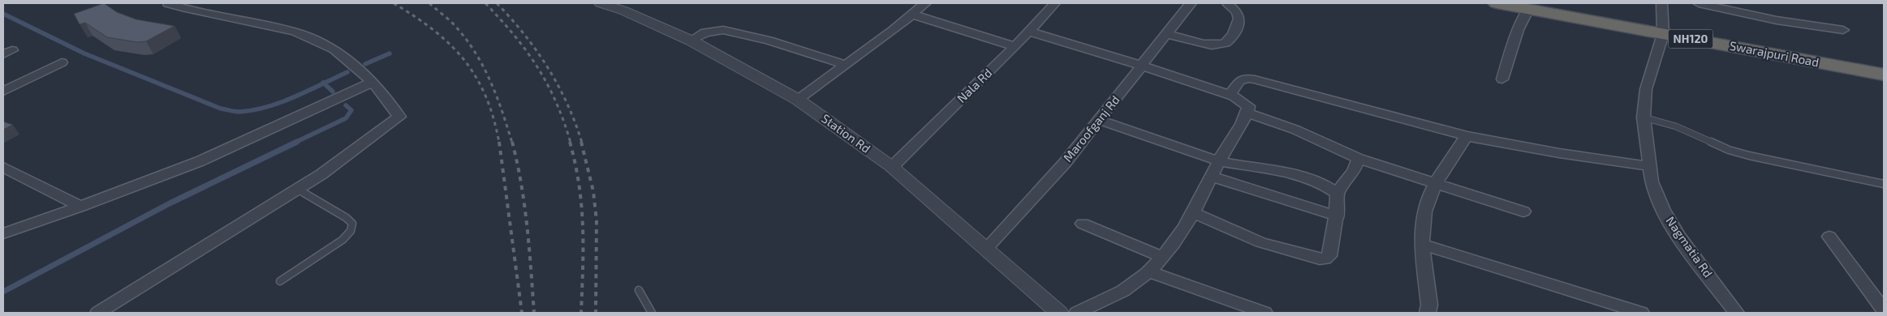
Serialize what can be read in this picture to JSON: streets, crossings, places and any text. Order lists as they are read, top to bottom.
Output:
{
  "streets": {
    "highway": ["NH120", "Swarajpuri Road"],
    "street": [
      "Nala Rd",
      "Maroofganj Rd",
      "Station Rd",
      "Nagmatia Rd"
    ]
  },
  "crossings": [
    ["Swarajpuri Road", "Nagmatia Rd"],
    ["Nala Rd", "Station Rd"],
    ["Maroofganj Rd", "Station Rd"]
  ]
}
